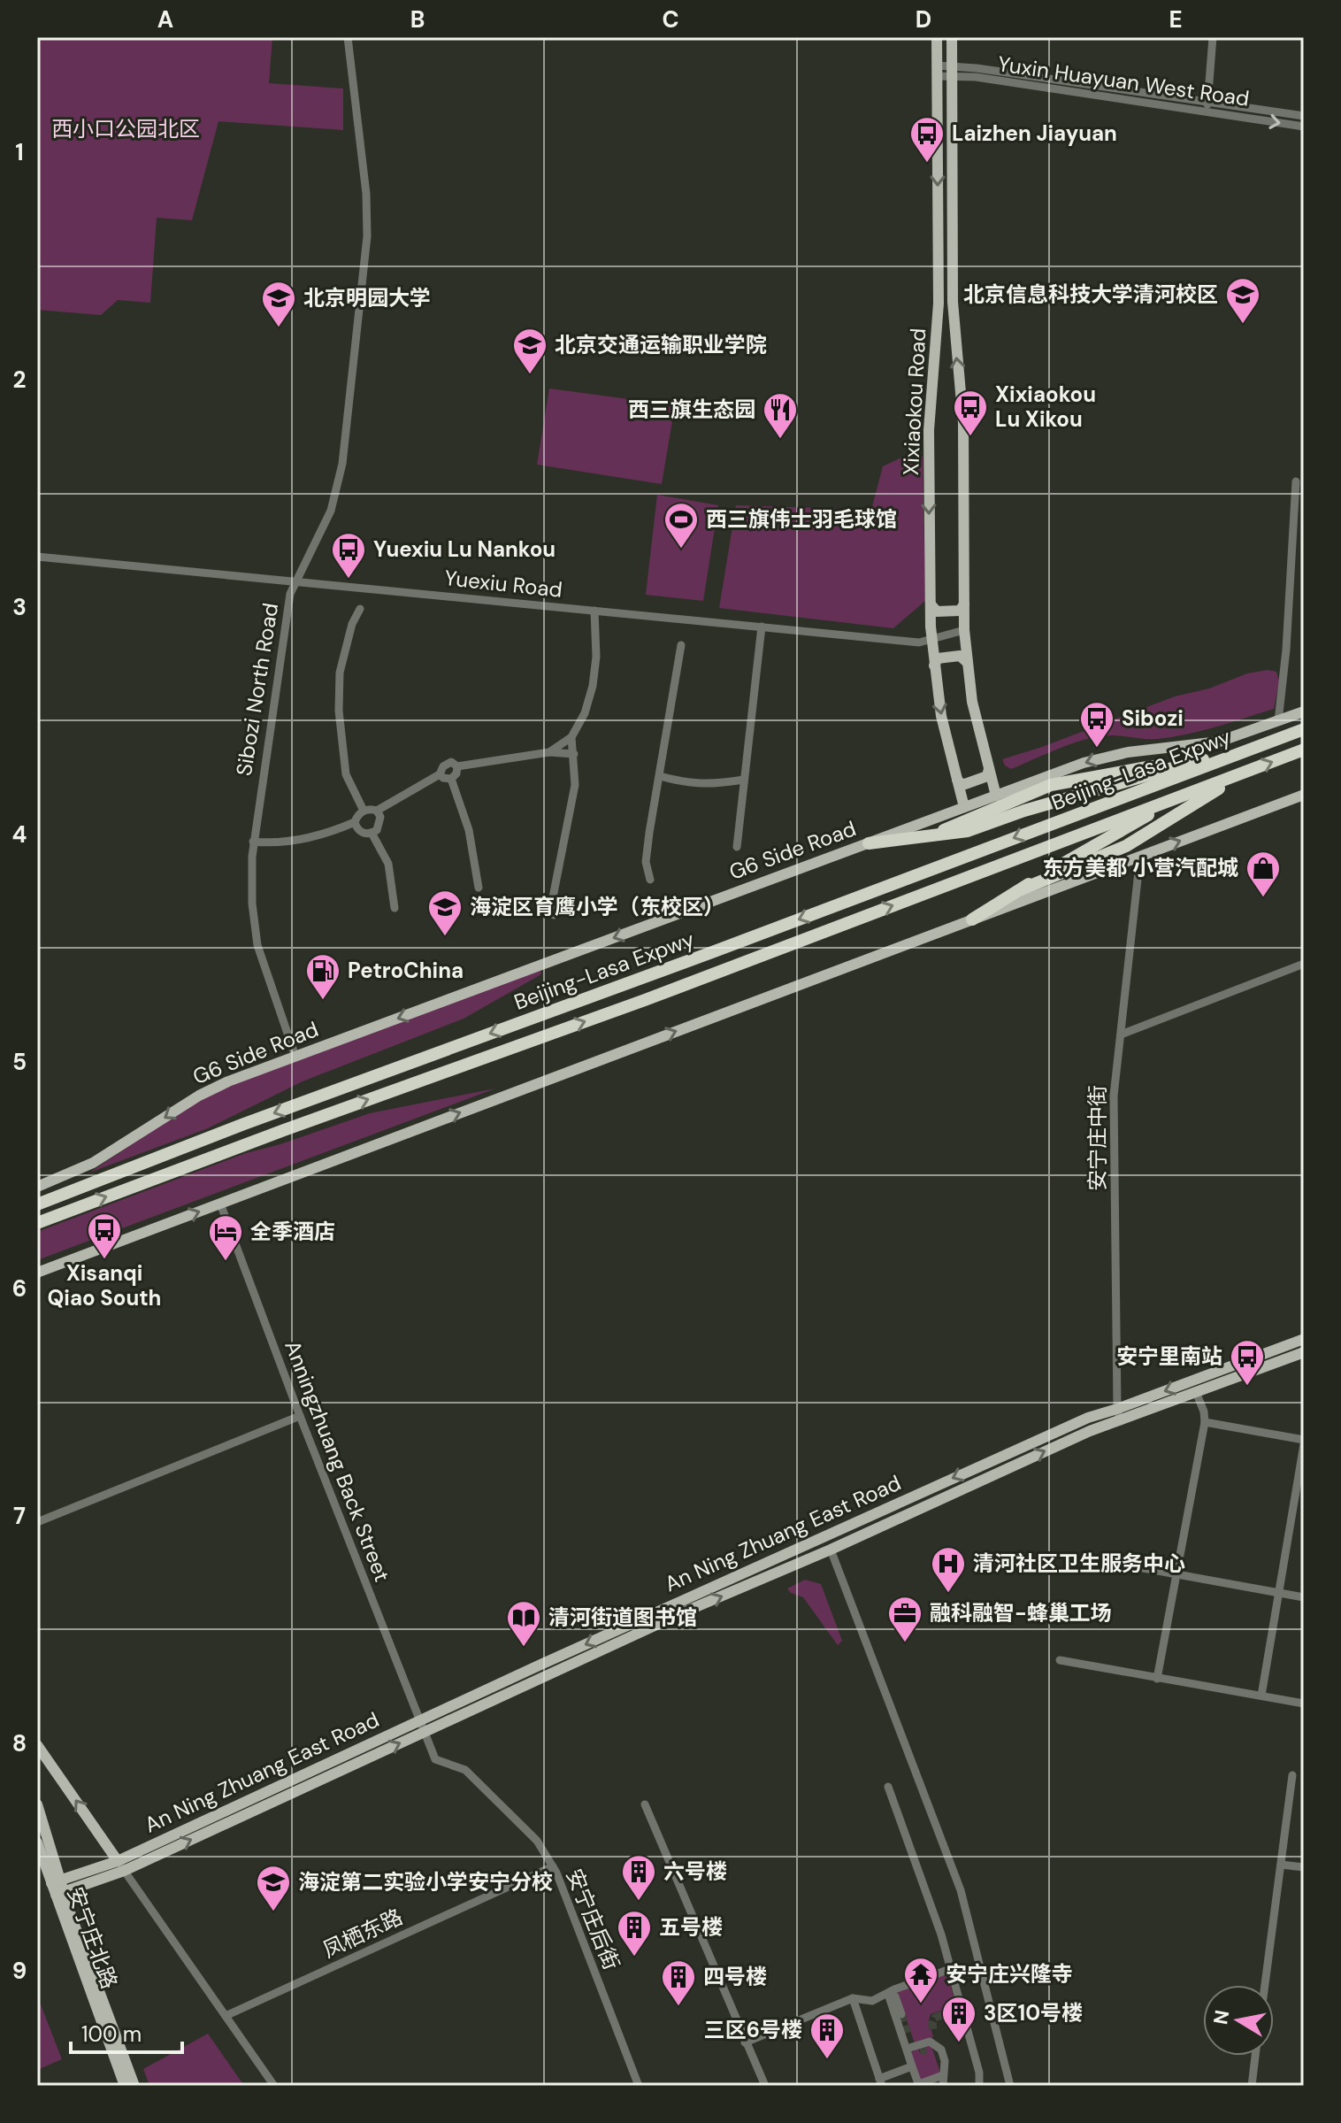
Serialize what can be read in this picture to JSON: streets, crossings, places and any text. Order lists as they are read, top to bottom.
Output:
{
  "streets": {
    "highway": ["Beijing-Lasa Expwy"],
    "main road": [
      "Xixiaokou Road",
      "G6 Side Road",
      "An Ning Zhuang East Road",
      "安宁庄北路"
    ],
    "street": [
      "Yuxin Huayuan West Road",
      "Yuexiu Road",
      "Sibozi North Road",
      "安宁庄中街",
      "Anningzhuang Back Street",
      "安宁庄后街",
      "凤栖东路"
    ]
  },
  "crossings": [
    ["Yuxin Huayuan West Road", "Xixiaokou Road"],
    ["Xixiaokou Road", "Yuexiu Road"],
    ["Xixiaokou Road", "G6 Side Road"],
    ["Yuexiu Road", "Sibozi North Road"],
    ["Sibozi North Road", "G6 Side Road"],
    ["安宁庄中街", "An Ning Zhuang East Road"],
    ["Anningzhuang Back Street", "An Ning Zhuang East Road"],
    ["Anningzhuang Back Street", "安宁庄后街"],
    ["An Ning Zhuang East Road", "安宁庄后街"],
    ["An Ning Zhuang East Road", "安宁庄北路"],
    ["安宁庄后街", "凤栖东路"]
  ],
  "one_way": ["G6 Side Road"],
  "parks": ["西小口公园北区"],
  "places": {
    "bus stop": [
      "Laizhen Jiayuan",
      "Xixiaokou Lu Xikou",
      "Yuexiu Lu Nankou",
      "Sibozi",
      "Xisanqi Qiao South",
      "安宁里南站"
    ],
    "school or university": [
      "北京信息科技大学清河校区",
      "北京明园大学",
      "北京交通运输职业学院",
      "海淀区育鹰小学（东校区）",
      "海淀第二实验小学安宁分校"
    ],
    "restaurant": ["西三旗生态园"],
    "sports": ["西三旗伟士羽毛球馆"],
    "shop": ["东方美都 小营汽配城"],
    "fuel station": ["PetroChina"],
    "hotel": ["全季酒店"],
    "hospital": ["清河社区卫生服务中心"],
    "office": ["融科融智-蜂巢工场"],
    "library": ["清河街道图书馆"],
    "building": [
      "六号楼",
      "五号楼",
      "四号楼",
      "3区10号楼",
      "三区6号楼"
    ],
    "temple": ["安宁庄兴隆寺"]
  },
  "scale_bar": "100 m",
  "north": "left",
  "grid": {
    "columns": [
      "A",
      "B",
      "C",
      "D",
      "E"
    ],
    "rows": [
      "1",
      "2",
      "3",
      "4",
      "5",
      "6",
      "7",
      "8",
      "9"
    ]
  }
}
